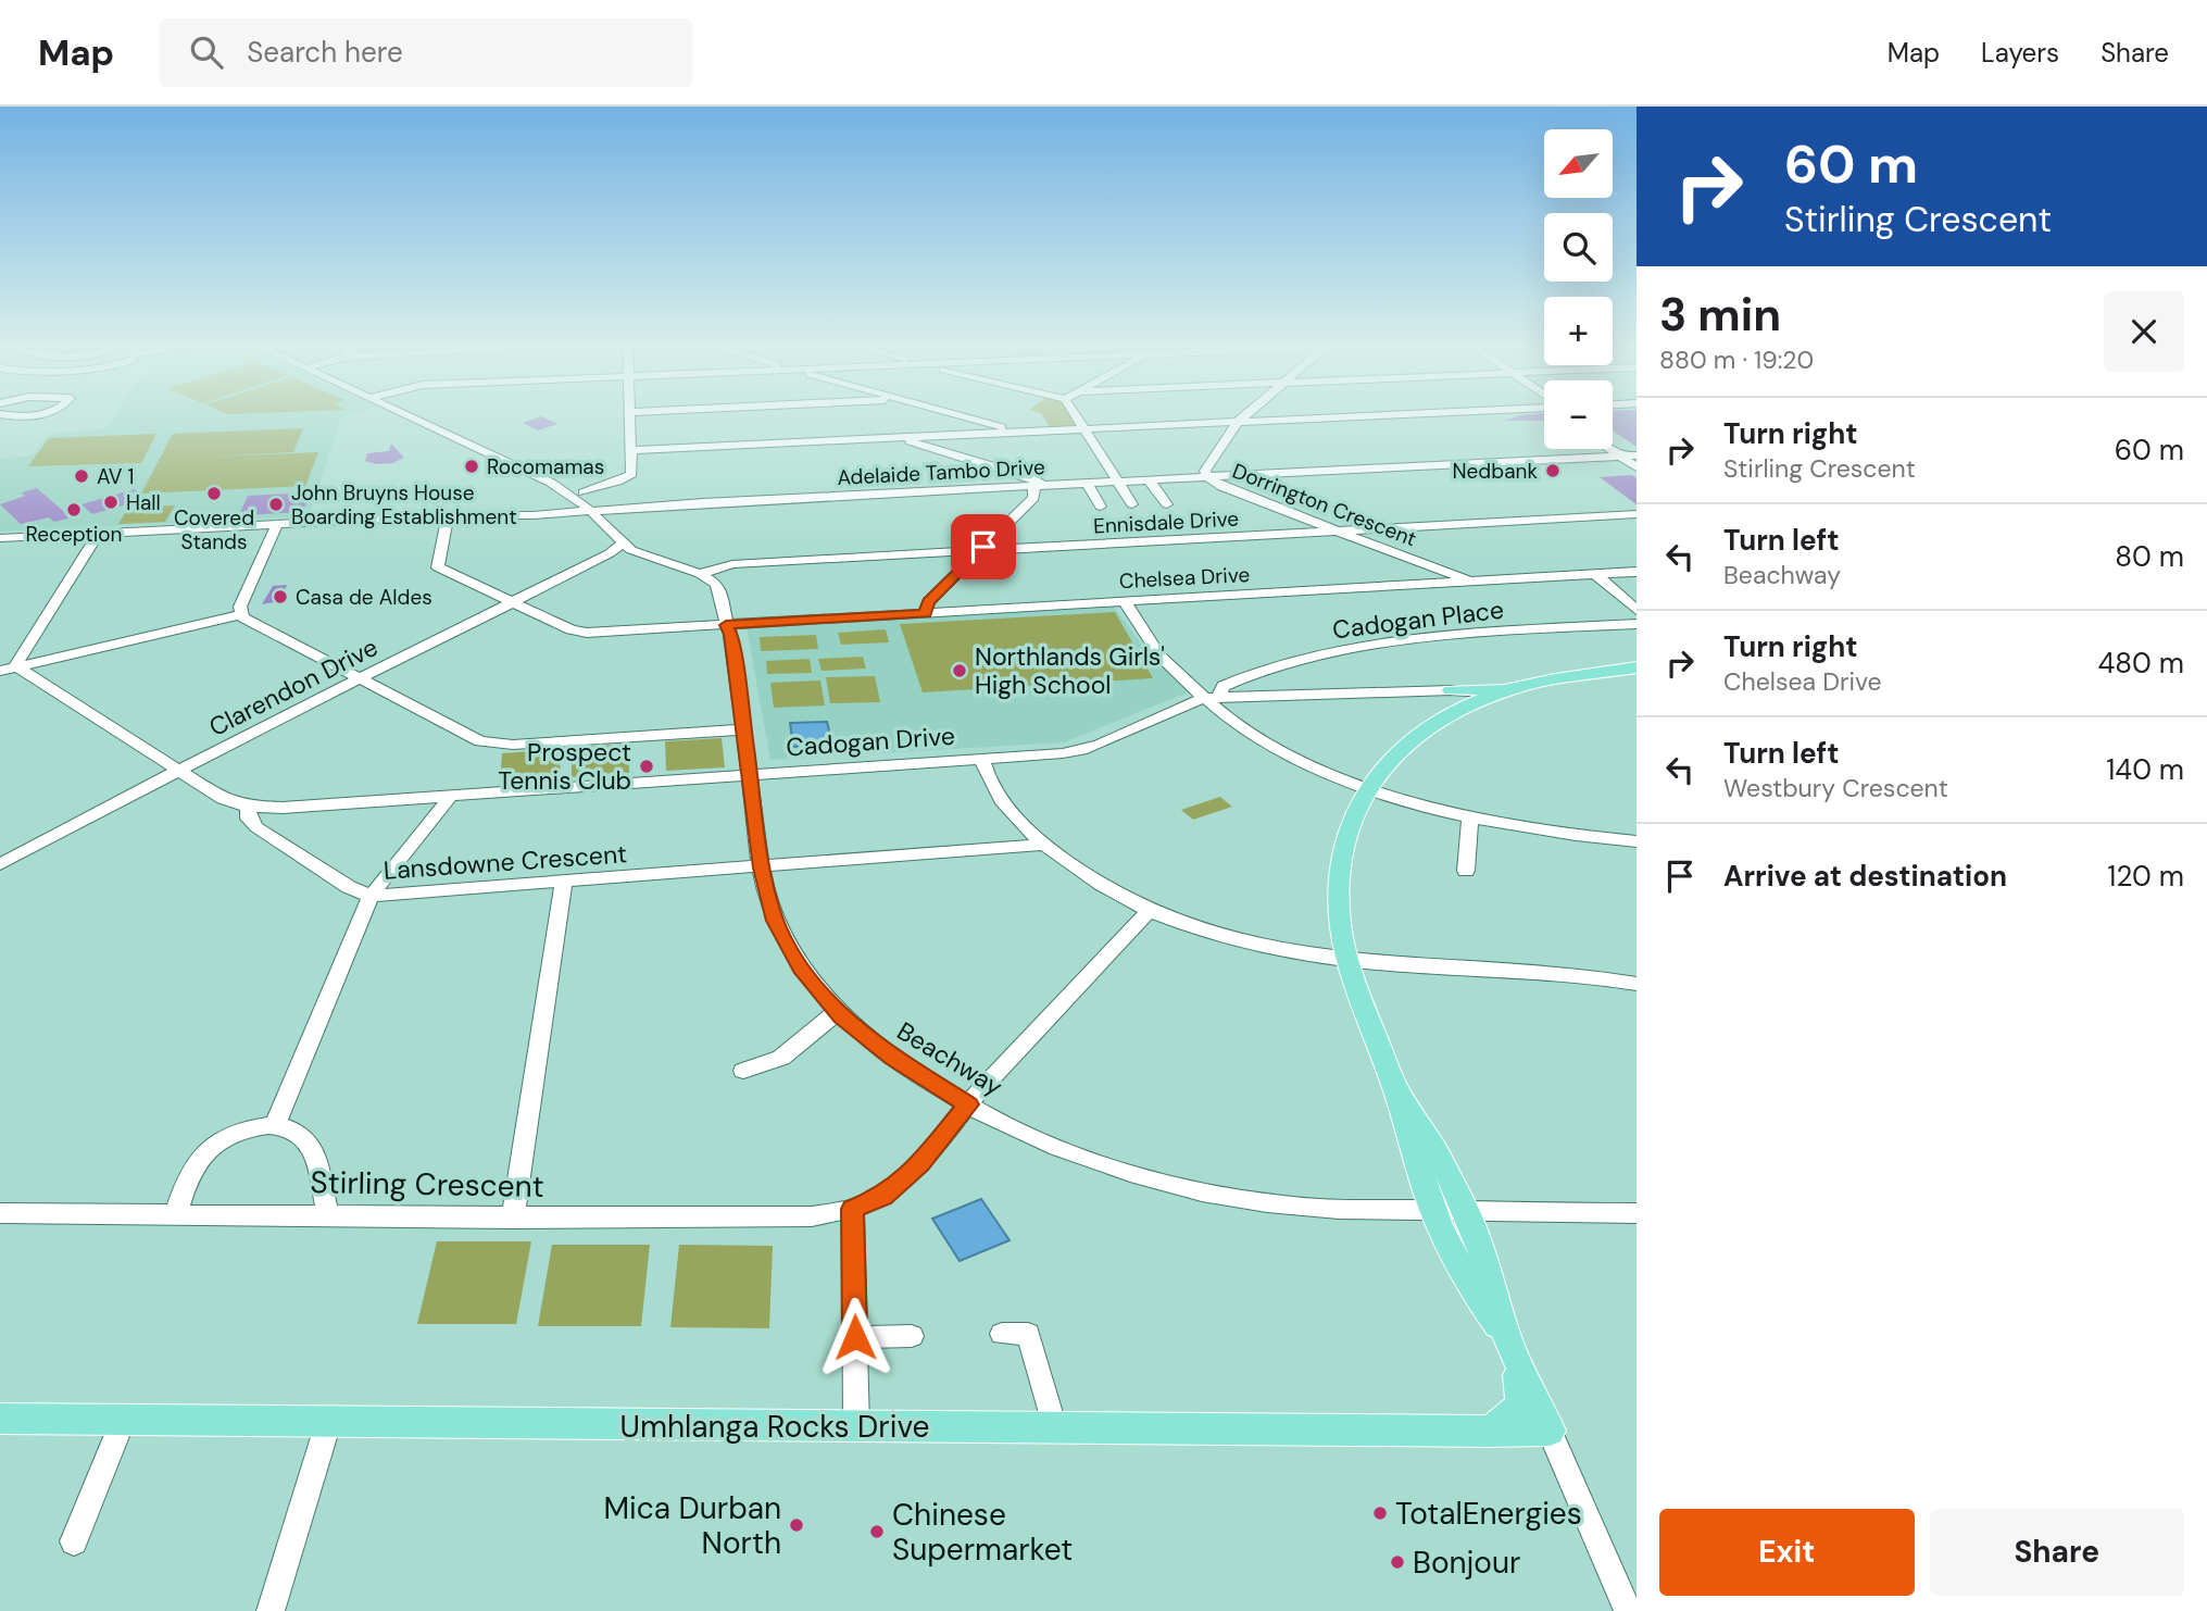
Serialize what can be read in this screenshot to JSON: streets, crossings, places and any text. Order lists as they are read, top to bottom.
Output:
{
  "streets": {
    "main road": ["Umhlanga Rocks Drive"],
    "street": [
      "Adelaide Tambo Drive",
      "Dorrington Crescent",
      "Ennisdale Drive",
      "Chelsea Drive",
      "Cadogan Place",
      "Clarendon Drive",
      "Cadogan Drive",
      "Lansdowne Crescent",
      "Beachway",
      "Stirling Crescent"
    ]
  },
  "crossings": [
    ["Adelaide Tambo Drive", "Dorrington Crescent"],
    ["Adelaide Tambo Drive", "Chelsea Drive"],
    ["Dorrington Crescent", "Ennisdale Drive"],
    ["Dorrington Crescent", "Chelsea Drive"],
    ["Ennisdale Drive", "Beachway"],
    ["Chelsea Drive", "Clarendon Drive"],
    ["Chelsea Drive", "Beachway"],
    ["Cadogan Place", "Cadogan Drive"],
    ["Cadogan Drive", "Lansdowne Crescent"],
    ["Cadogan Drive", "Beachway"],
    ["Lansdowne Crescent", "Beachway"],
    ["Beachway", "Stirling Crescent"]
  ],
  "places": [
    "Rocomamas",
    "Nedbank",
    "AV 1",
    "Covered Stands",
    "Hall",
    "John Bruyns House Boarding Establishment",
    "Reception",
    "Casa de Aldes",
    "Northlands Girls' High School",
    "Prospect Tennis Club",
    "TotalEnergies",
    "Mica Durban North",
    "Chinese Supermarket",
    "Bonjour"
  ],
  "north": "bottom left",
  "page": {
    "header": "Map",
    "search": "Search here",
    "nav": ["Map", "Layers", "Share"],
    "turn": ["60 m", "Stirling Crescent"],
    "map_buttons": ["+", "−"],
    "heading": ["3 min", "880 m · 19:20"],
    "list": [
      {
        "name": "Turn right",
        "note": "Stirling Crescent",
        "value": "60 m"
      },
      {
        "name": "Turn left",
        "note": "Beachway",
        "value": "80 m"
      },
      {
        "name": "Turn right",
        "note": "Chelsea Drive",
        "value": "480 m"
      },
      {
        "name": "Turn left",
        "note": "Westbury Crescent",
        "value": "140 m"
      },
      {
        "name": "Arrive at destination",
        "value": "120 m"
      }
    ],
    "buttons": ["Exit", "Share"]
  }
}
